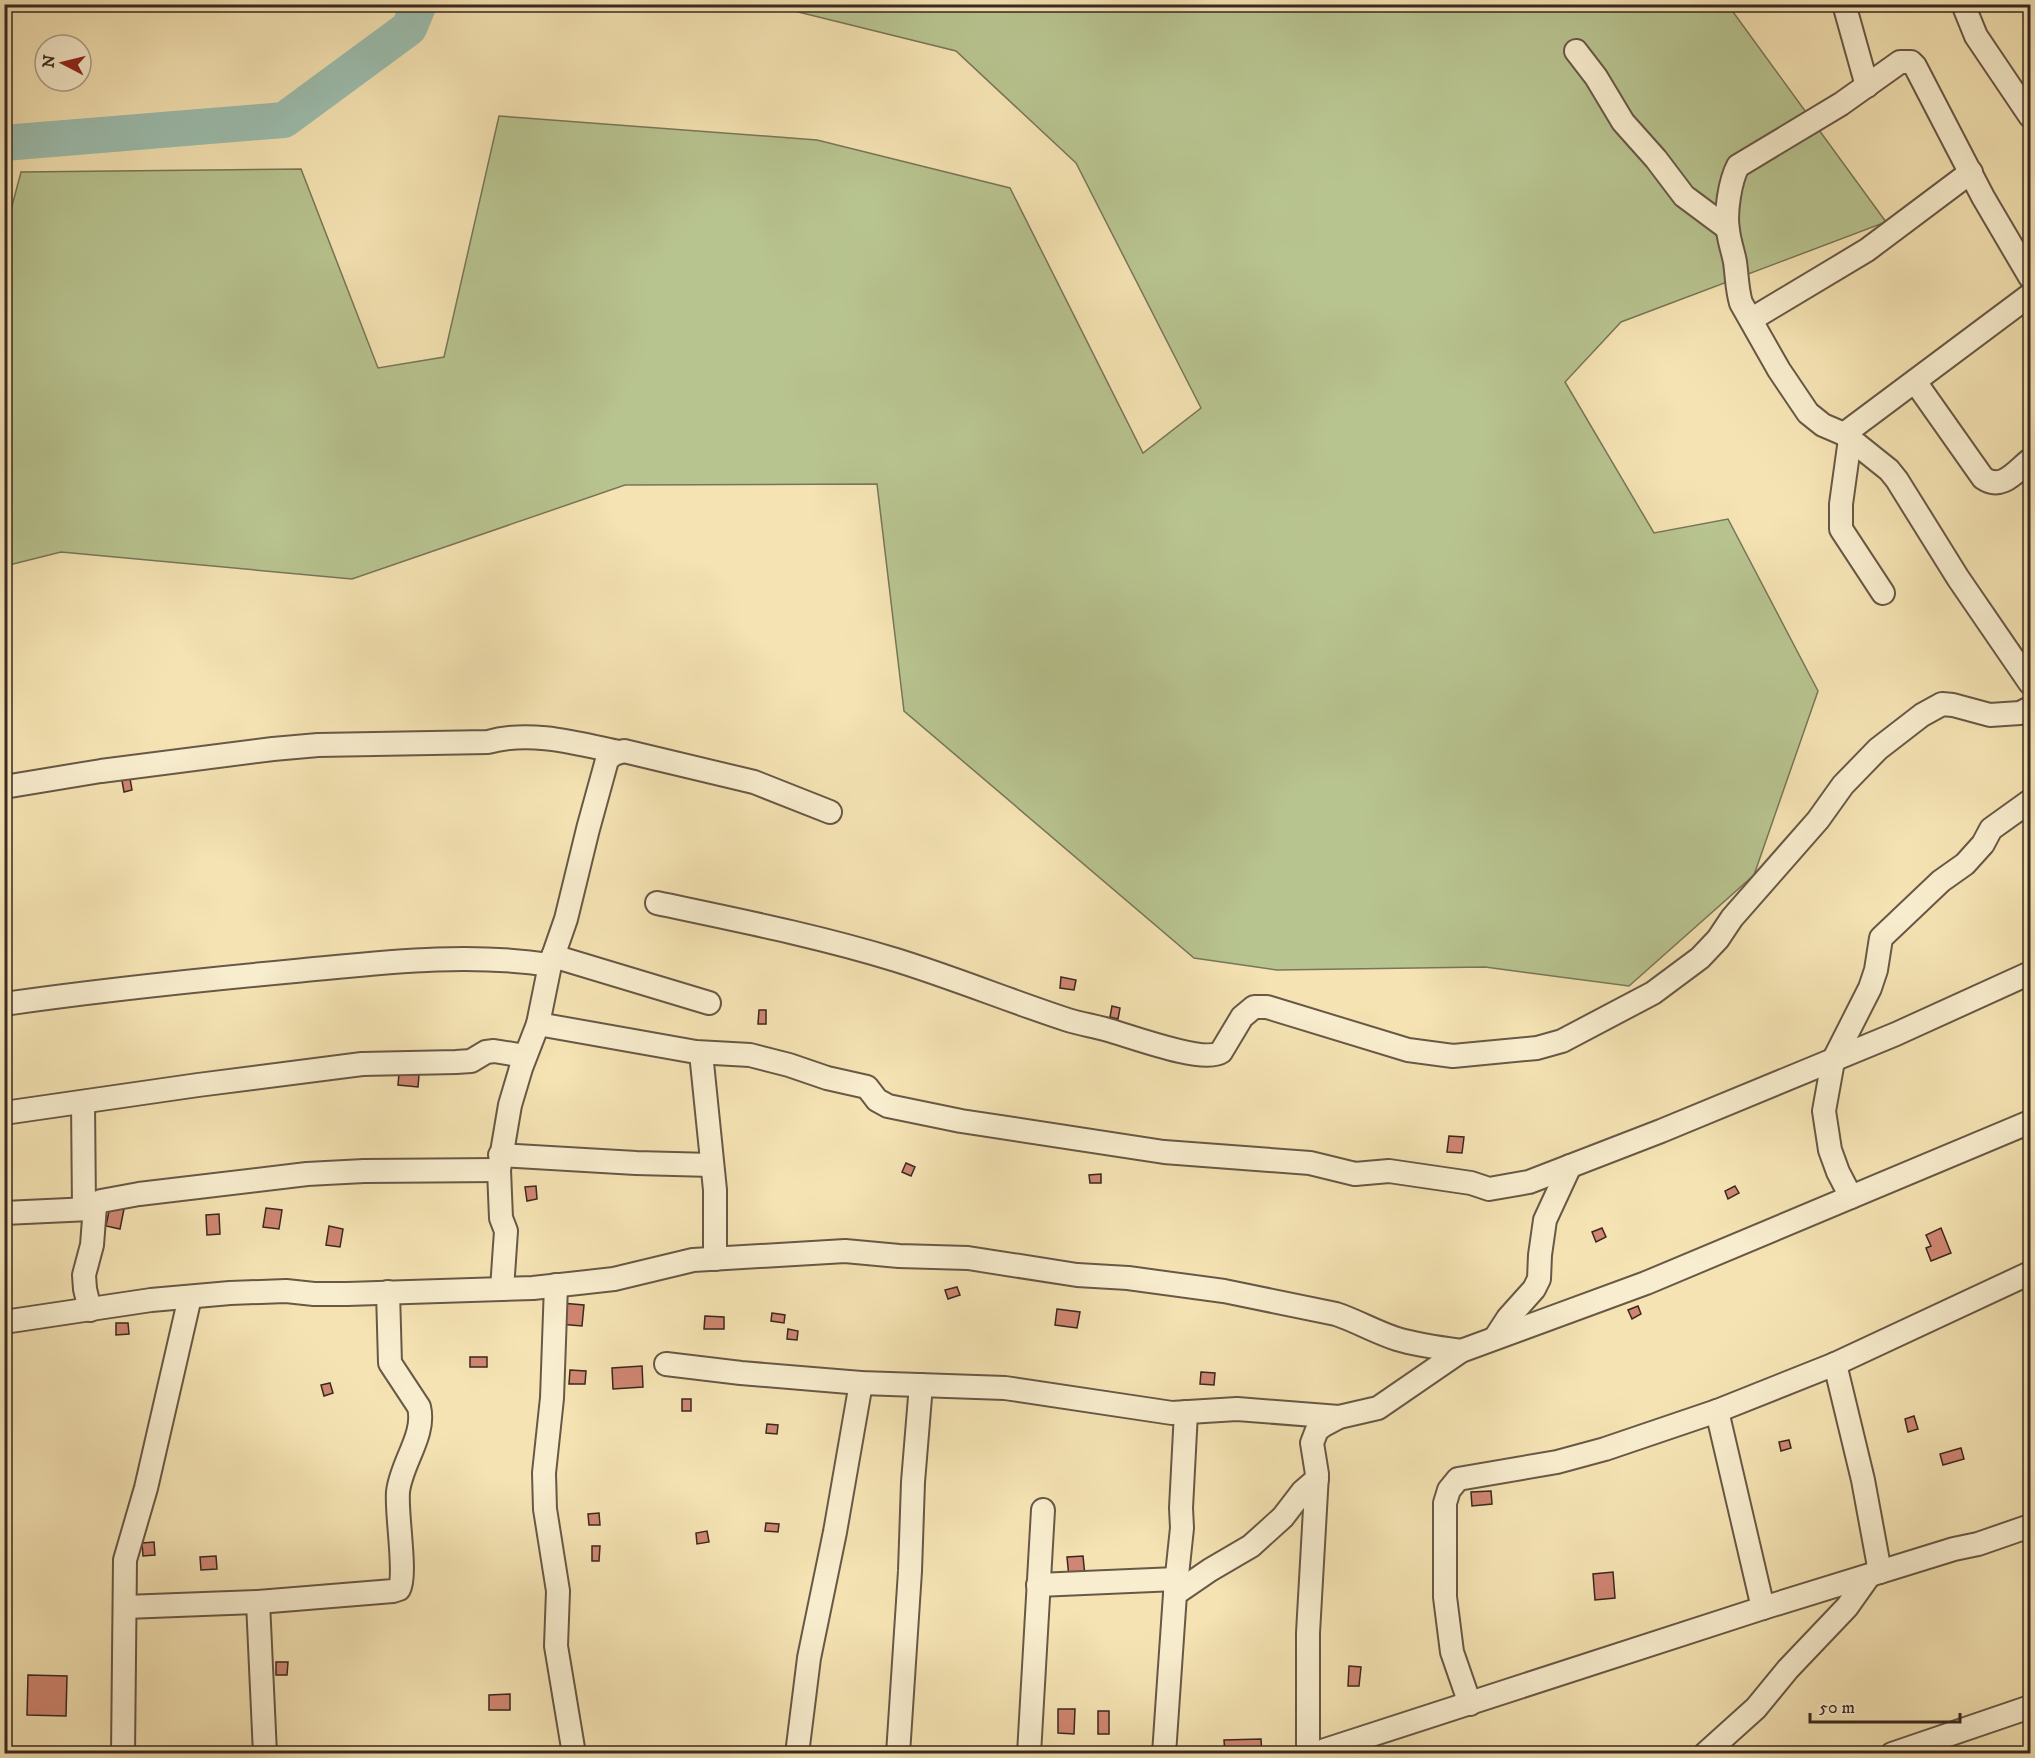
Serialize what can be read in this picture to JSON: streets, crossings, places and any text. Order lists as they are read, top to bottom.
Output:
{
  "scale_bar": "50 m",
  "north": "left"
}
